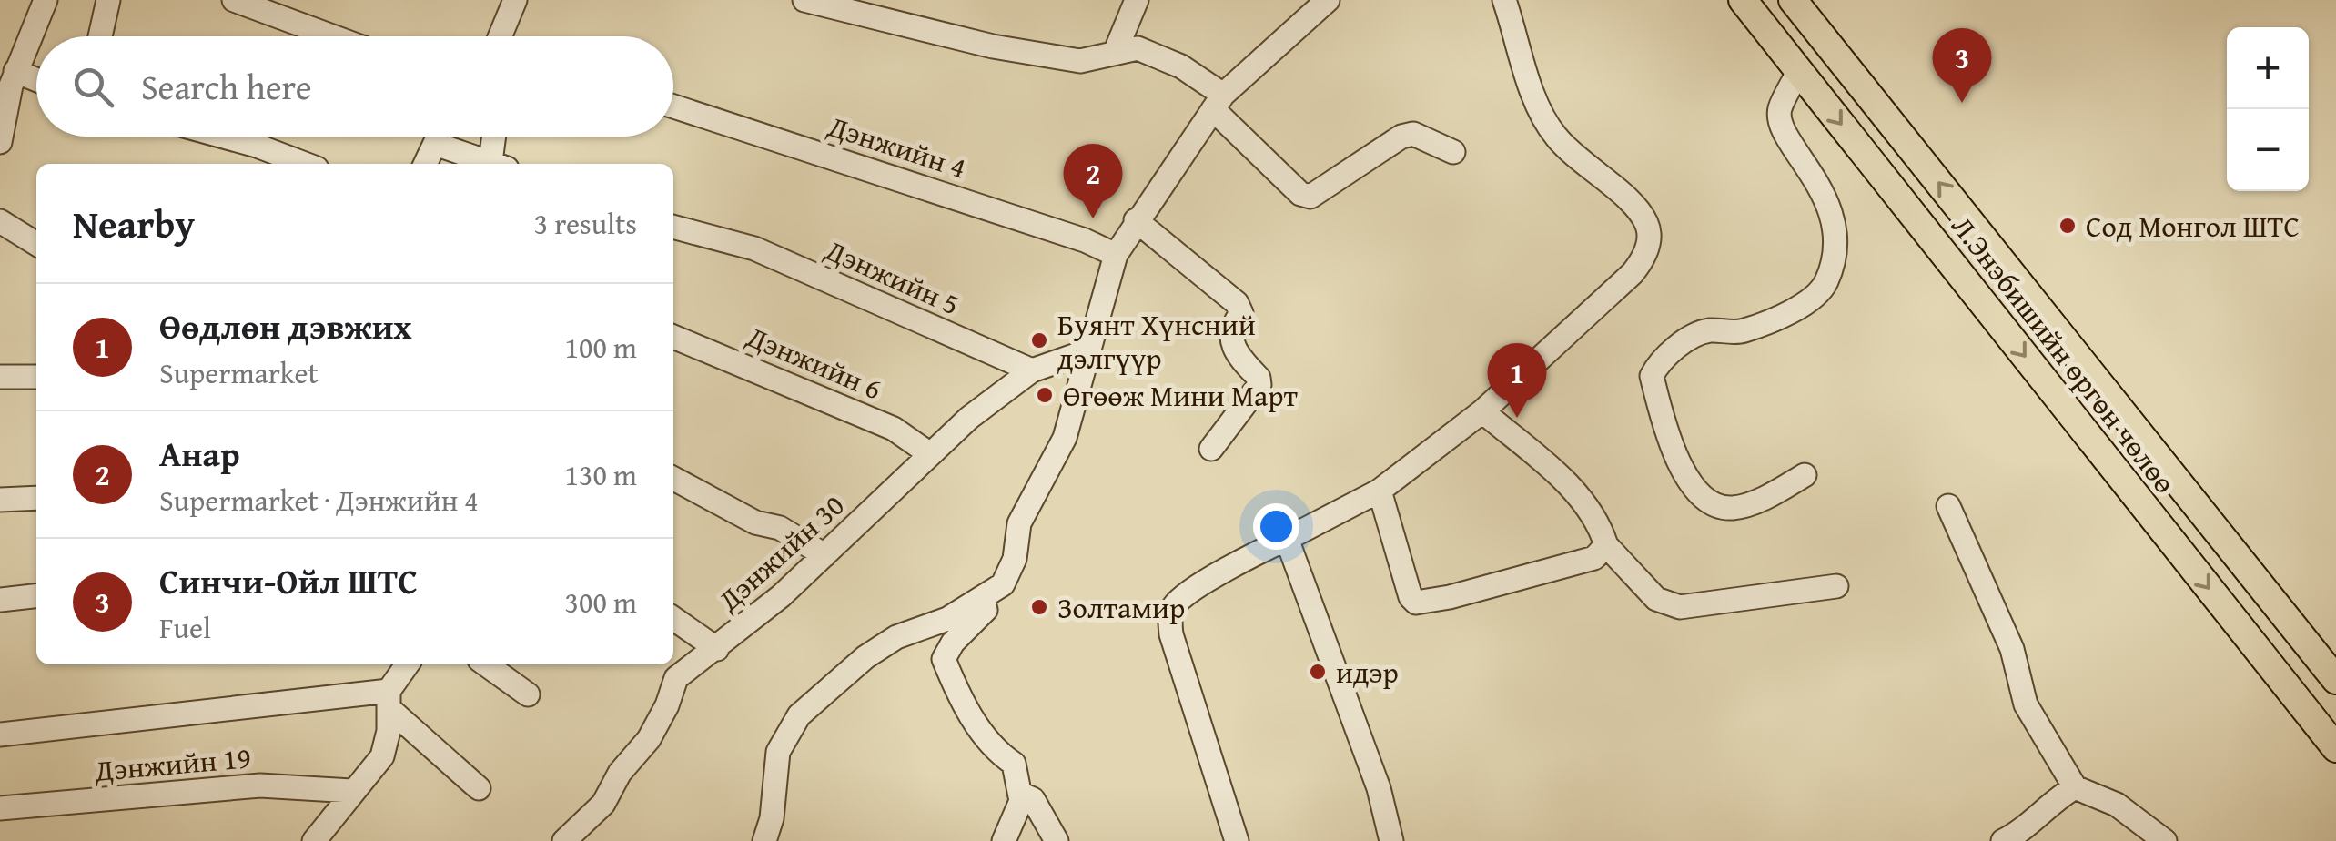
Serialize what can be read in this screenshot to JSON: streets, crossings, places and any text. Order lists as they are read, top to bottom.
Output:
{
  "streets": {
    "main road": ["Л.Энэбишийн өргөн чөлөө"],
    "street": [
      "Дэнжийн 4",
      "Дэнжийн 5",
      "Дэнжийн 6",
      "Дэнжийн 30",
      "Дэнжийн 19"
    ]
  },
  "crossings": [
    ["Дэнжийн 5", "Дэнжийн 30"],
    ["Дэнжийн 6", "Дэнжийн 30"]
  ],
  "places": [
    "Сод Монгол ШТС",
    "Буянт Хүнсний дэлгүүр",
    "Өгөөж Мини Март",
    "Золтамир",
    "идэр"
  ],
  "page": {
    "map_buttons": ["+", "−"],
    "pins": ["3", "2", "1"],
    "search": "Search here",
    "heading": ["Nearby", "3 results"],
    "list": [
      {
        "mark": "1",
        "name": "Өөдлөн дэвжих",
        "note": "Supermarket",
        "value": "100 m"
      },
      {
        "mark": "2",
        "name": "Анар",
        "note": "Supermarket · Дэнжийн 4",
        "value": "130 m"
      },
      {
        "mark": "3",
        "name": "Синчи-Ойл ШТС",
        "note": "Fuel",
        "value": "300 m"
      }
    ]
  }
}
